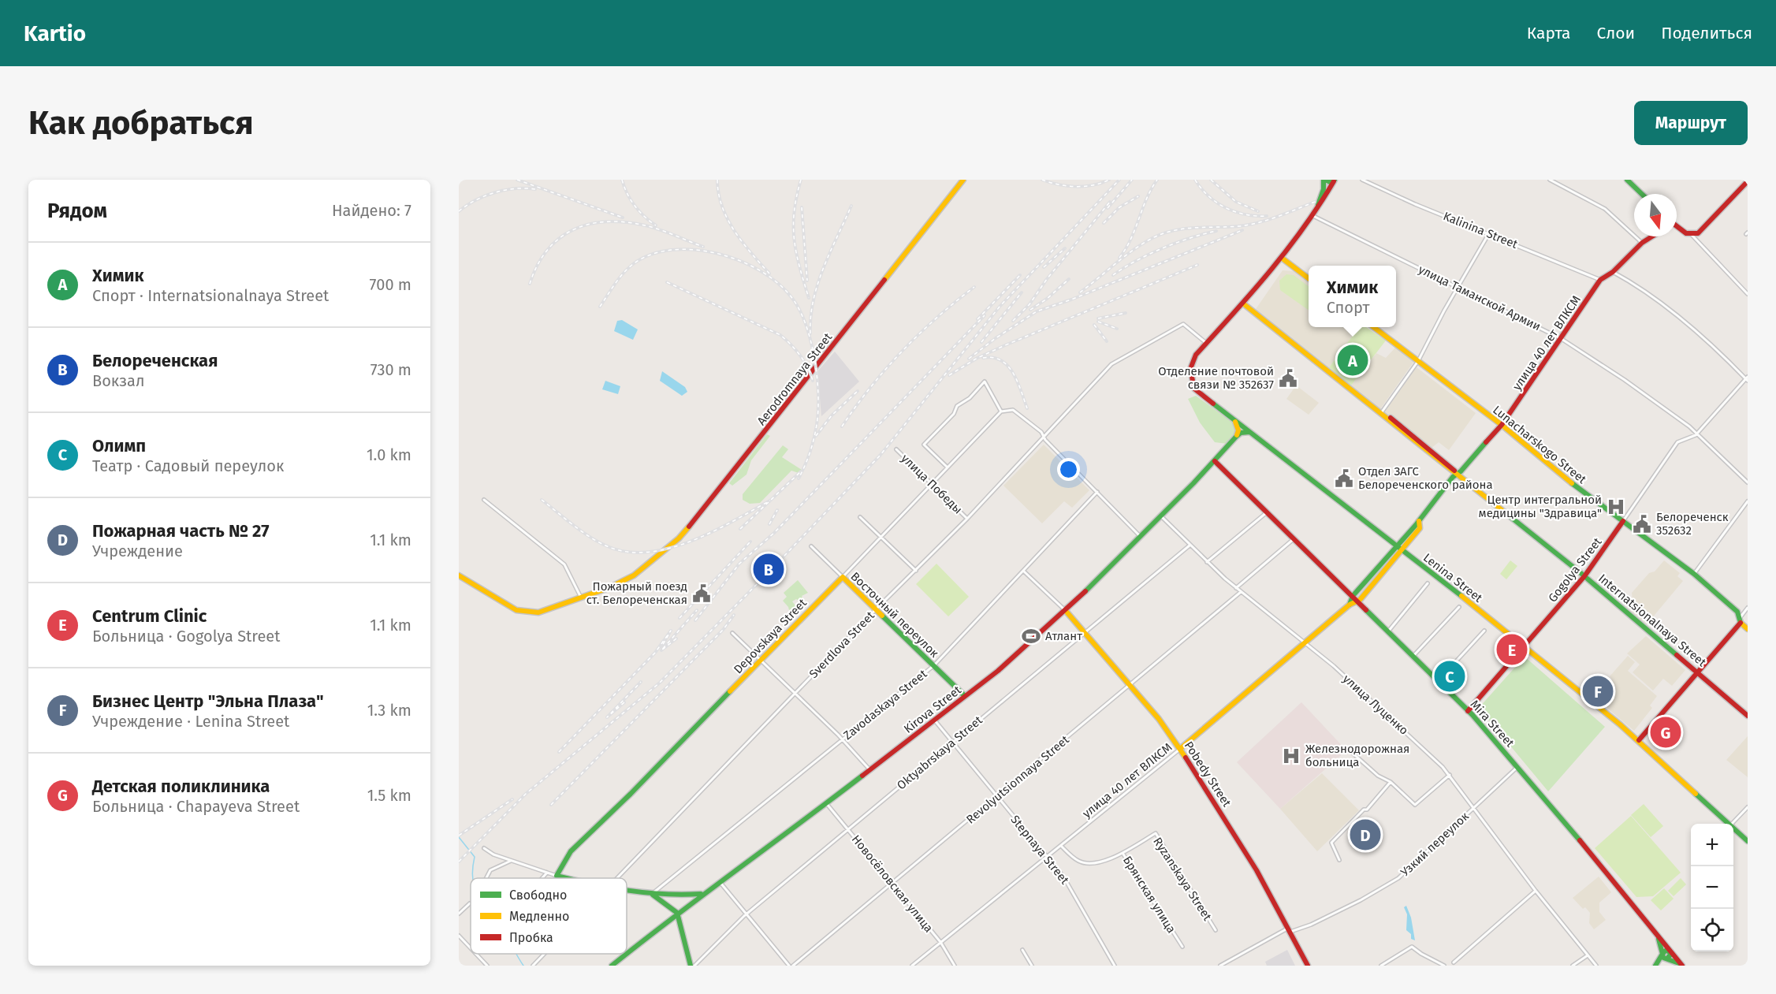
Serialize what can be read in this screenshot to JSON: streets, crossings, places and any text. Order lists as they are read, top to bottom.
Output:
{
  "streets": {
    "street": [
      "Kalinina Street",
      "улица Таманской Армии",
      "улица 40 лет ВЛКСМ",
      "Aerodromnaya Street",
      "Lunacharskogo Street",
      "улица Победы",
      "Gogolya Street",
      "Lenina Street",
      "Восточный переулок",
      "Internatsionalnaya Street",
      "Depovskaya Street",
      "Sverdlova Street",
      "Zavodaskaya Street",
      "улица Луценко",
      "Kirova Street",
      "Mira Street",
      "Oktyabrskaya Street",
      "Pobedy Street",
      "Revolyutsionnaya Street",
      "Узкий переулок",
      "Stepnaya Street",
      "Ryzanskaya Street",
      "Новосёловская улица",
      "Брянская улица"
    ]
  },
  "crossings": [
    ["Kalinina Street", "улица 40 лет ВЛКСМ"],
    ["улица Таманской Армии", "улица 40 лет ВЛКСМ"],
    ["улица Таманской Армии", "Gogolya Street"],
    ["улица Таманской Армии", "Lenina Street"],
    ["улица 40 лет ВЛКСМ", "Lunacharskogo Street"],
    ["улица 40 лет ВЛКСМ", "Lenina Street"],
    ["улица 40 лет ВЛКСМ", "Internatsionalnaya Street"],
    ["улица 40 лет ВЛКСМ", "улица Луценко"],
    ["улица 40 лет ВЛКСМ", "Mira Street"],
    ["улица 40 лет ВЛКСМ", "Pobedy Street"],
    ["улица 40 лет ВЛКСМ", "Stepnaya Street"],
    ["улица 40 лет ВЛКСМ", "Новосёловская улица"],
    ["улица 40 лет ВЛКСМ", "Брянская улица"],
    ["Lunacharskogo Street", "Gogolya Street"],
    ["улица Победы", "Depovskaya Street"],
    ["улица Победы", "Sverdlova Street"],
    ["Gogolya Street", "Lenina Street"],
    ["Gogolya Street", "Internatsionalnaya Street"],
    ["Gogolya Street", "Mira Street"],
    ["Lenina Street", "Internatsionalnaya Street"],
    ["Lenina Street", "Sverdlova Street"],
    ["Восточный переулок", "Depovskaya Street"],
    ["Восточный переулок", "Sverdlova Street"],
    ["Восточный переулок", "Zavodaskaya Street"],
    ["Восточный переулок", "Kirova Street"],
    ["улица Луценко", "Kirova Street"],
    ["улица Луценко", "Oktyabrskaya Street"],
    ["улица Луценко", "Revolyutsionnaya Street"],
    ["улица Луценко", "Узкий переулок"],
    ["Kirova Street", "Mira Street"],
    ["Kirova Street", "Pobedy Street"],
    ["Kirova Street", "Stepnaya Street"],
    ["Kirova Street", "Новосёловская улица"],
    ["Mira Street", "Узкий переулок"],
    ["Oktyabrskaya Street", "Pobedy Street"],
    ["Oktyabrskaya Street", "Stepnaya Street"],
    ["Oktyabrskaya Street", "Новосёловская улица"],
    ["Pobedy Street", "Revolyutsionnaya Street"],
    ["Pobedy Street", "Узкий переулок"],
    ["Revolyutsionnaya Street", "Stepnaya Street"],
    ["Revolyutsionnaya Street", "Новосёловская улица"],
    ["Ryzanskaya Street", "Брянская улица"]
  ],
  "places": {
    "public building": [
      "Отделение почтовой связи № 352637",
      "Отдел ЗАГС Белореченского района",
      "Белореченск 352632",
      "Пожарный поезд ст. Белореченская"
    ],
    "hospital": ["Центр интегральной медицины \"Здравица\"", "Железнодорожная больница"],
    "sports": ["Атлант"]
  },
  "legend": ["Свободно", "Медленно", "Пробка"],
  "north": "bottom",
  "page": {
    "header": "Kartio",
    "nav": ["Карта", "Слои", "Поделиться"],
    "buttons": "Маршрут",
    "title": "Как добраться",
    "heading": ["Рядом", "Найдено: 7"],
    "list": [
      {
        "mark": "A",
        "name": "Химик",
        "note": "Спорт · Internatsionalnaya Street",
        "value": "700 m"
      },
      {
        "mark": "B",
        "name": "Белореченская",
        "note": "Вокзал",
        "value": "730 m"
      },
      {
        "mark": "C",
        "name": "Олимп",
        "note": "Театр · Садовый переулок",
        "value": "1.0 km"
      },
      {
        "mark": "D",
        "name": "Пожарная часть № 27",
        "note": "Учреждение",
        "value": "1.1 km"
      },
      {
        "mark": "E",
        "name": "Centrum Clinic",
        "note": "Больница · Gogolya Street",
        "value": "1.1 km"
      },
      {
        "mark": "F",
        "name": "Бизнес Центр \"Эльна Плаза\"",
        "note": "Учреждение · Lenina Street",
        "value": "1.3 km"
      },
      {
        "mark": "G",
        "name": "Детская поликлиника",
        "note": "Больница · Chapayeva Street",
        "value": "1.5 km"
      }
    ],
    "popup": ["Химик", "Спорт"],
    "pins": [
      "A",
      "B",
      "E",
      "C",
      "F",
      "G",
      "D"
    ],
    "map_buttons": ["+", "−"]
  }
}
